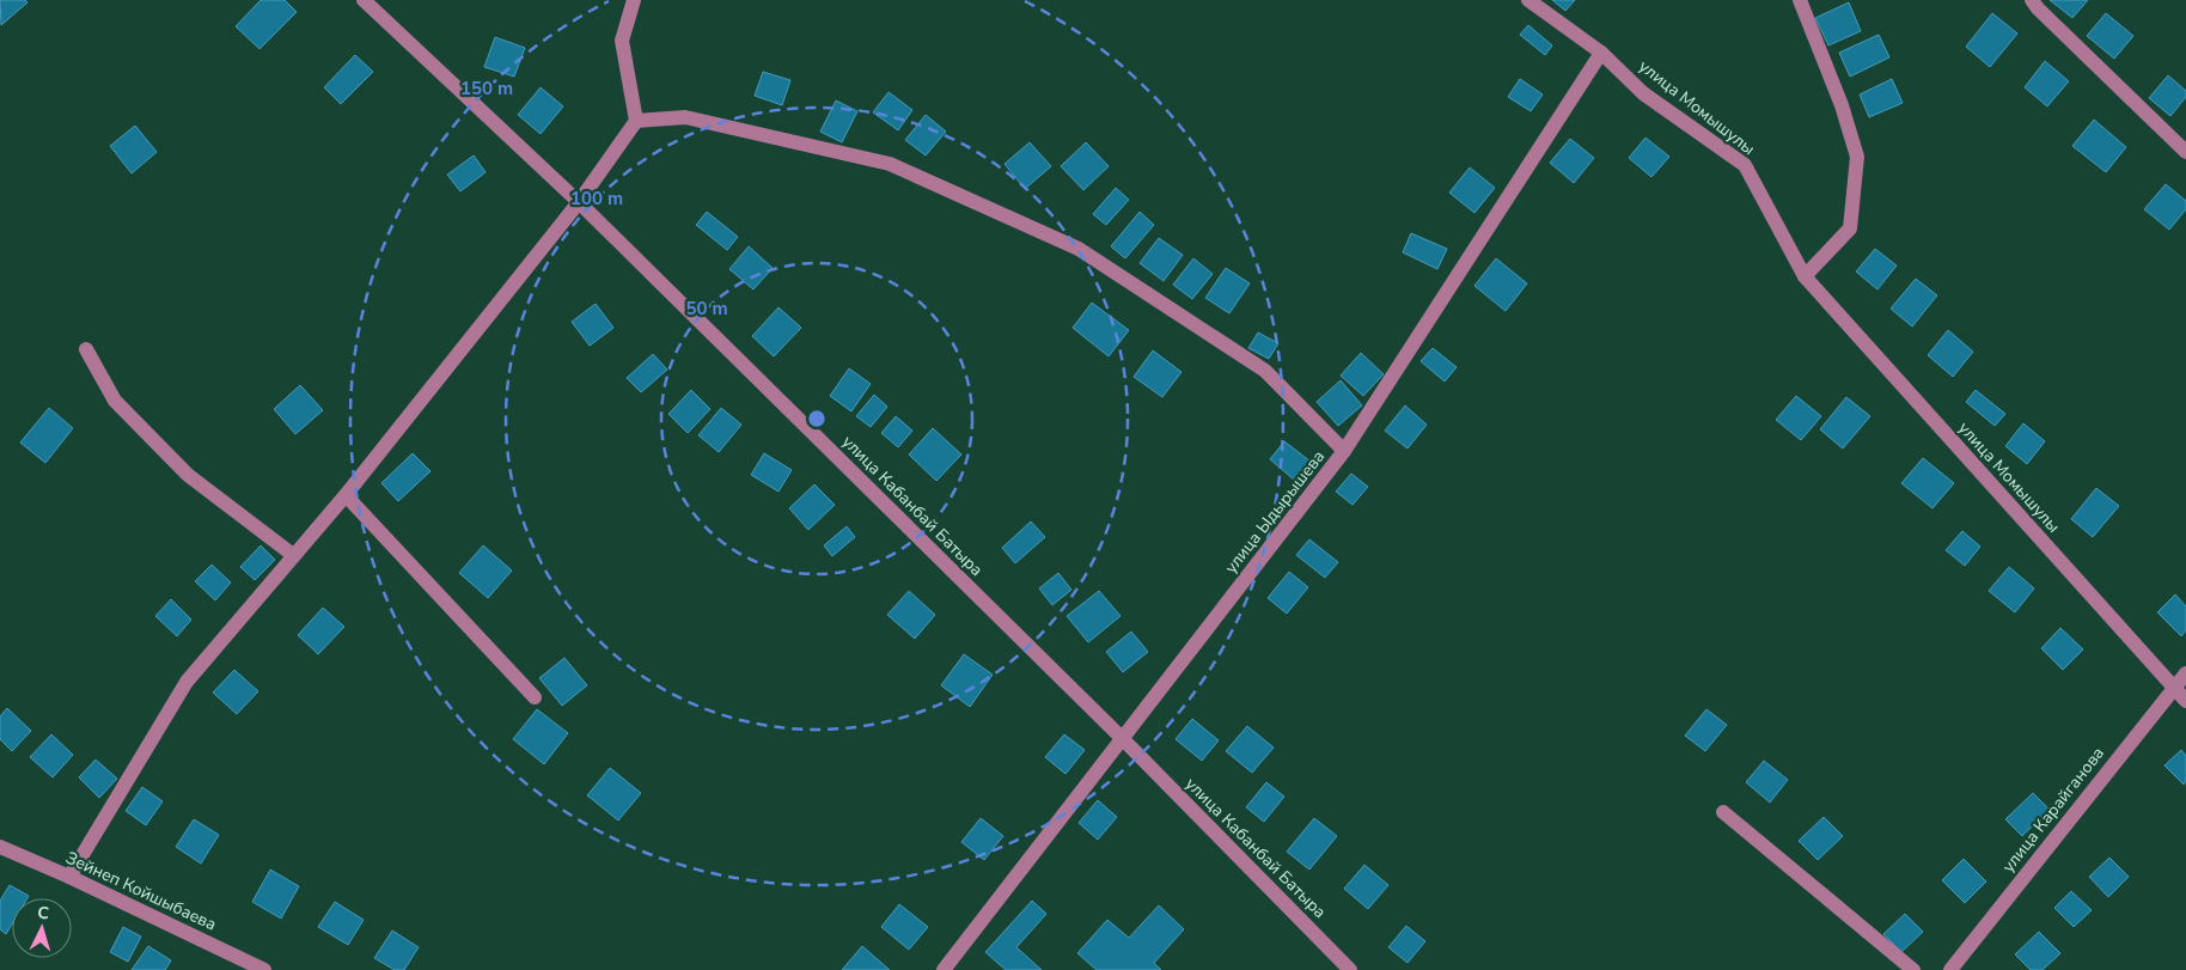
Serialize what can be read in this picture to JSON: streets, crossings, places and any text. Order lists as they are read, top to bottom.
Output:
{
  "streets": {
    "street": [
      "улица Момышулы",
      "улица Кабанбай Батыра",
      "улица Ыдырышева",
      "улица Карайганова",
      "Зейнеп Койшыбаева"
    ]
  },
  "crossings": [
    ["улица Момышулы", "улица Ыдырышева"],
    ["улица Момышулы", "улица Карайганова"],
    ["улица Кабанбай Батыра", "улица Ыдырышева"]
  ],
  "north": "top",
  "rings": ["150 m", "100 m", "50 m"]
}
